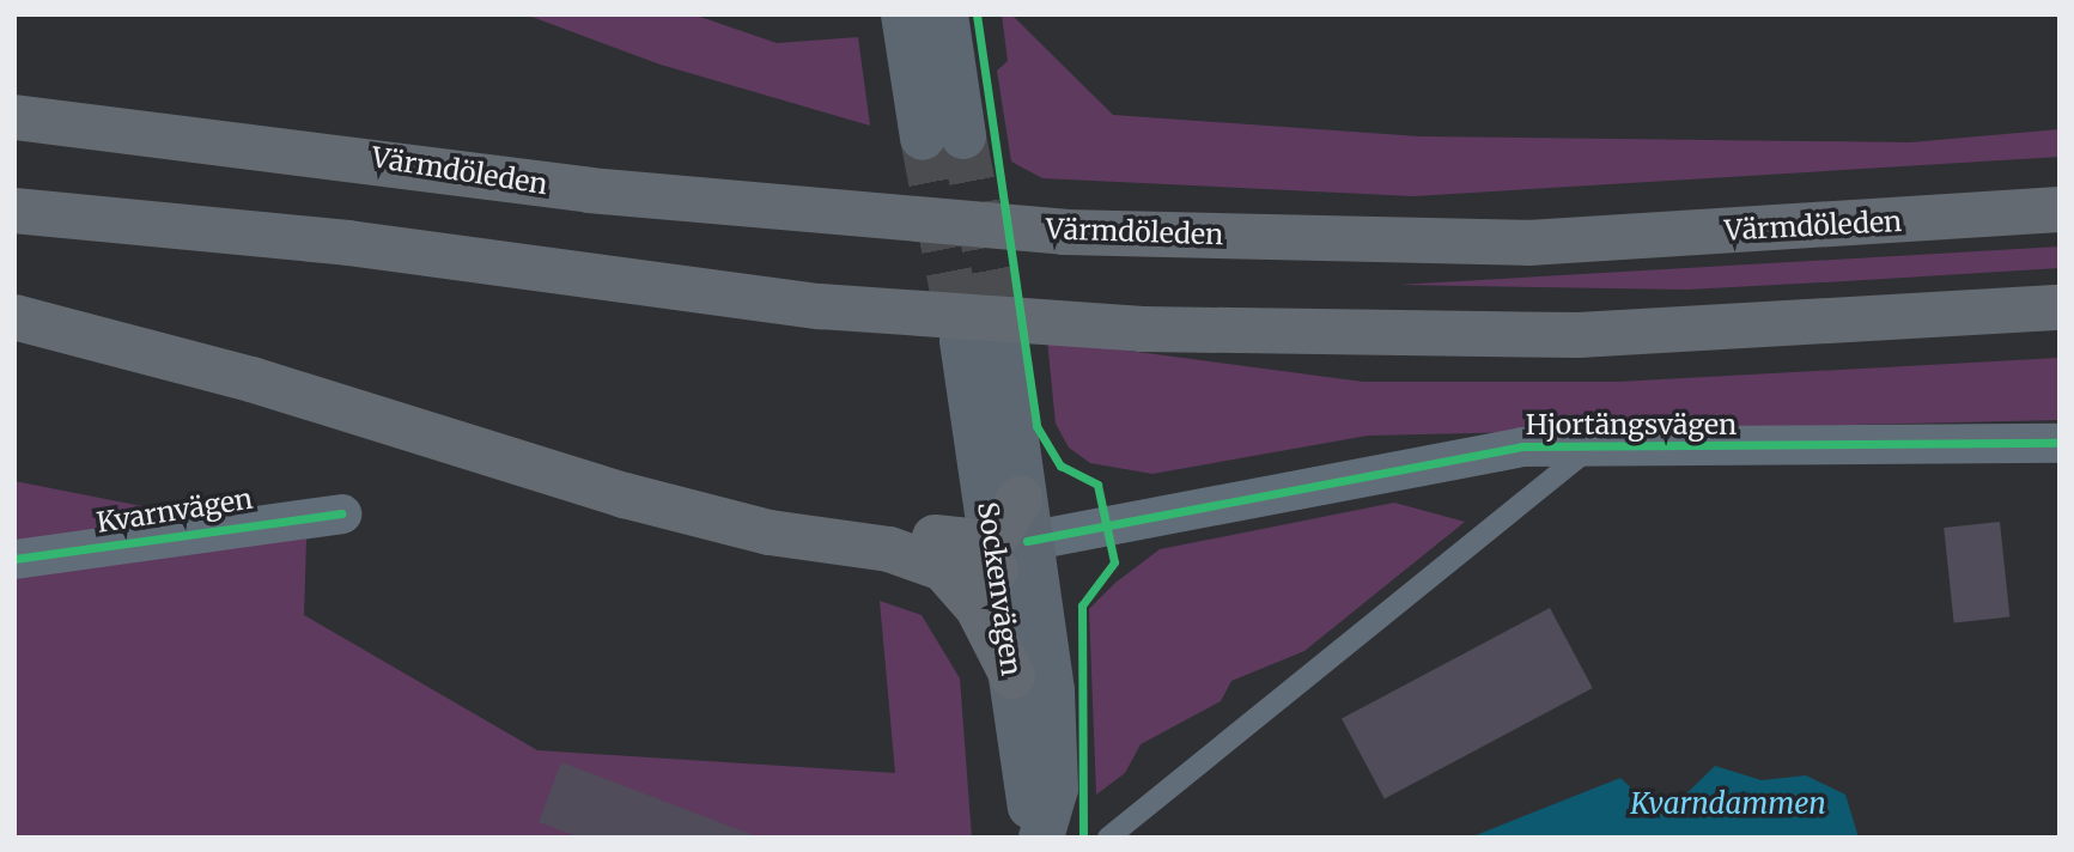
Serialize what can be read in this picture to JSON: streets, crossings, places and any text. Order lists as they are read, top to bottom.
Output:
{
  "streets": {
    "highway": ["Värmdöleden"],
    "street": ["Hjortängsvägen", "Kvarnvägen", "Sockenvägen"]
  },
  "crossings": [
    ["Hjortängsvägen", "Sockenvägen"]
  ],
  "water": ["Kvarndammen"]
}
